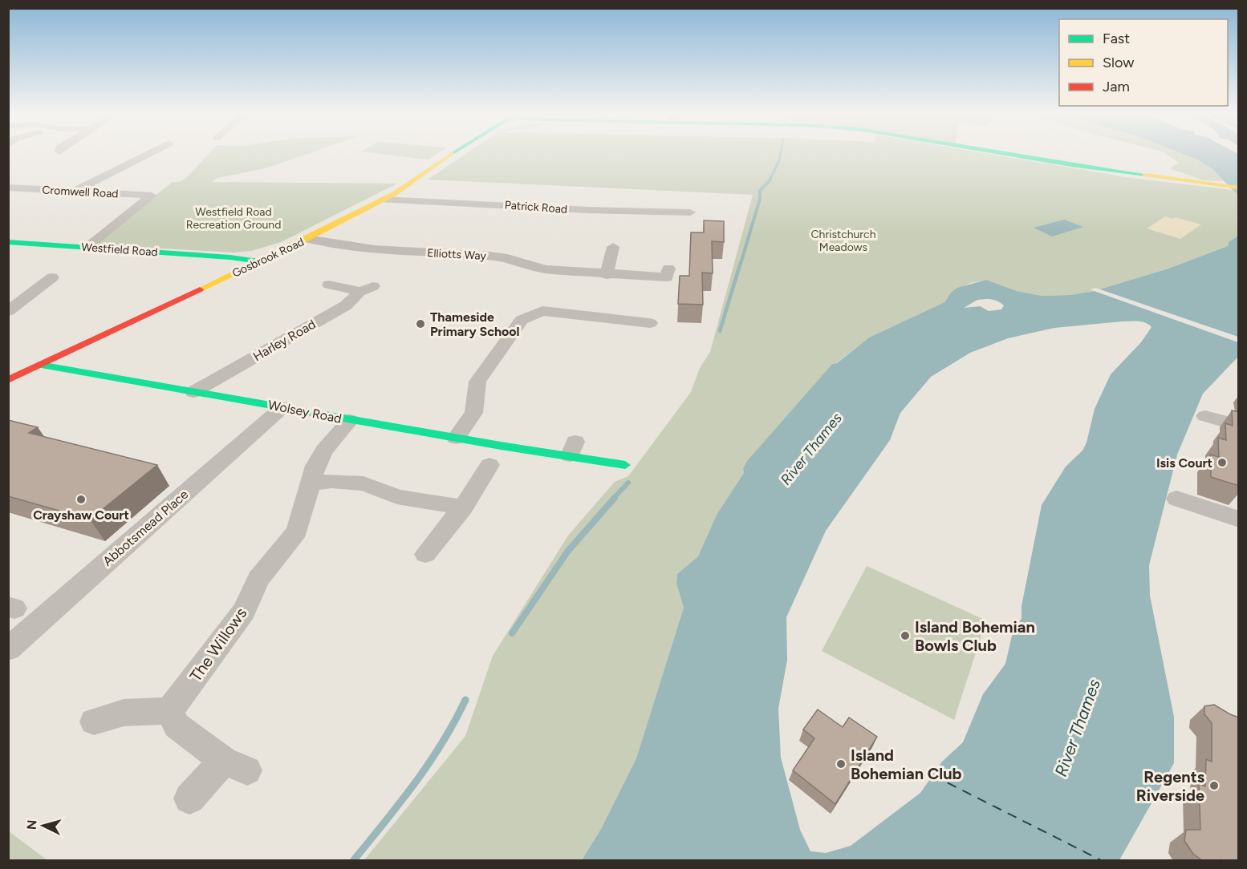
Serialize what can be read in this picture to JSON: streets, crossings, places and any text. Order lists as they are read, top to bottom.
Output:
{
  "streets": {
    "street": [
      "Cromwell Road",
      "Patrick Road",
      "Westfield Road",
      "Elliotts Way",
      "Gosbrook Road",
      "Harley Road",
      "Wolsey Road",
      "Abbotsmead Place",
      "The Willows"
    ]
  },
  "crossings": [
    ["Cromwell Road", "Westfield Road"],
    ["Patrick Road", "Gosbrook Road"],
    ["Westfield Road", "Gosbrook Road"],
    ["Elliotts Way", "Gosbrook Road"],
    ["Gosbrook Road", "Wolsey Road"],
    ["Harley Road", "Wolsey Road"],
    ["Wolsey Road", "Abbotsmead Place"],
    ["Wolsey Road", "The Willows"]
  ],
  "water": ["River Thames"],
  "parks": ["Westfield Road Recreation Ground", "Christchurch Meadows"],
  "places": [
    "Thameside Primary School",
    "Isis Court",
    "Crayshaw Court",
    "Island Bohemian Bowls Club",
    "Island Bohemian Club",
    "Regents Riverside"
  ],
  "legend": ["Fast", "Slow", "Jam"],
  "north": "left"
}
